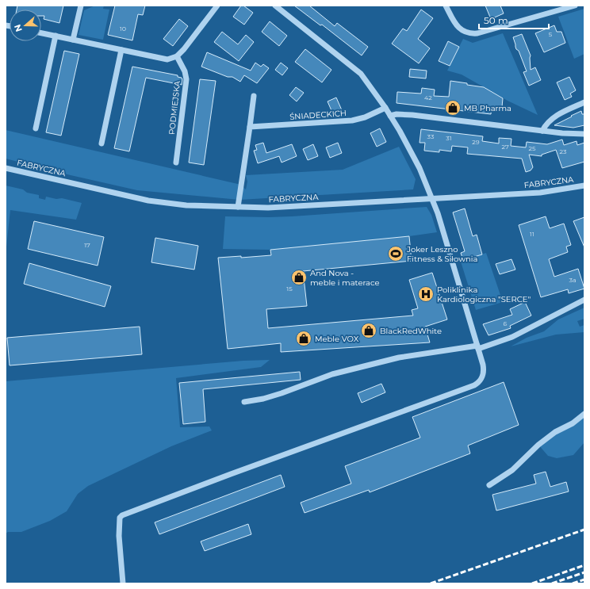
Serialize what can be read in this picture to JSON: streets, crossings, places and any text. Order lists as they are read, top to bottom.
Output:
{
  "streets": {
    "street": ["PODMIEJSKA", "ŚNIADECKICH", "FABRYCZNA"]
  },
  "places": {
    "shop": [
      "MB Pharma",
      "And Nova - meble i materace",
      "BlackRedWhite",
      "Meble VOX"
    ],
    "sports": ["Joker Leszno Fitness & Siłownia"],
    "hospital": ["Poliklinika Kardiologiczna \"SERCE\""]
  },
  "house_numbers": [
    "10",
    "5",
    "42",
    "33",
    "31",
    "29",
    "27",
    "25",
    "23",
    "11",
    "17",
    "3a",
    "15",
    "6"
  ],
  "scale_bar": "50 m",
  "north": "left"
}
